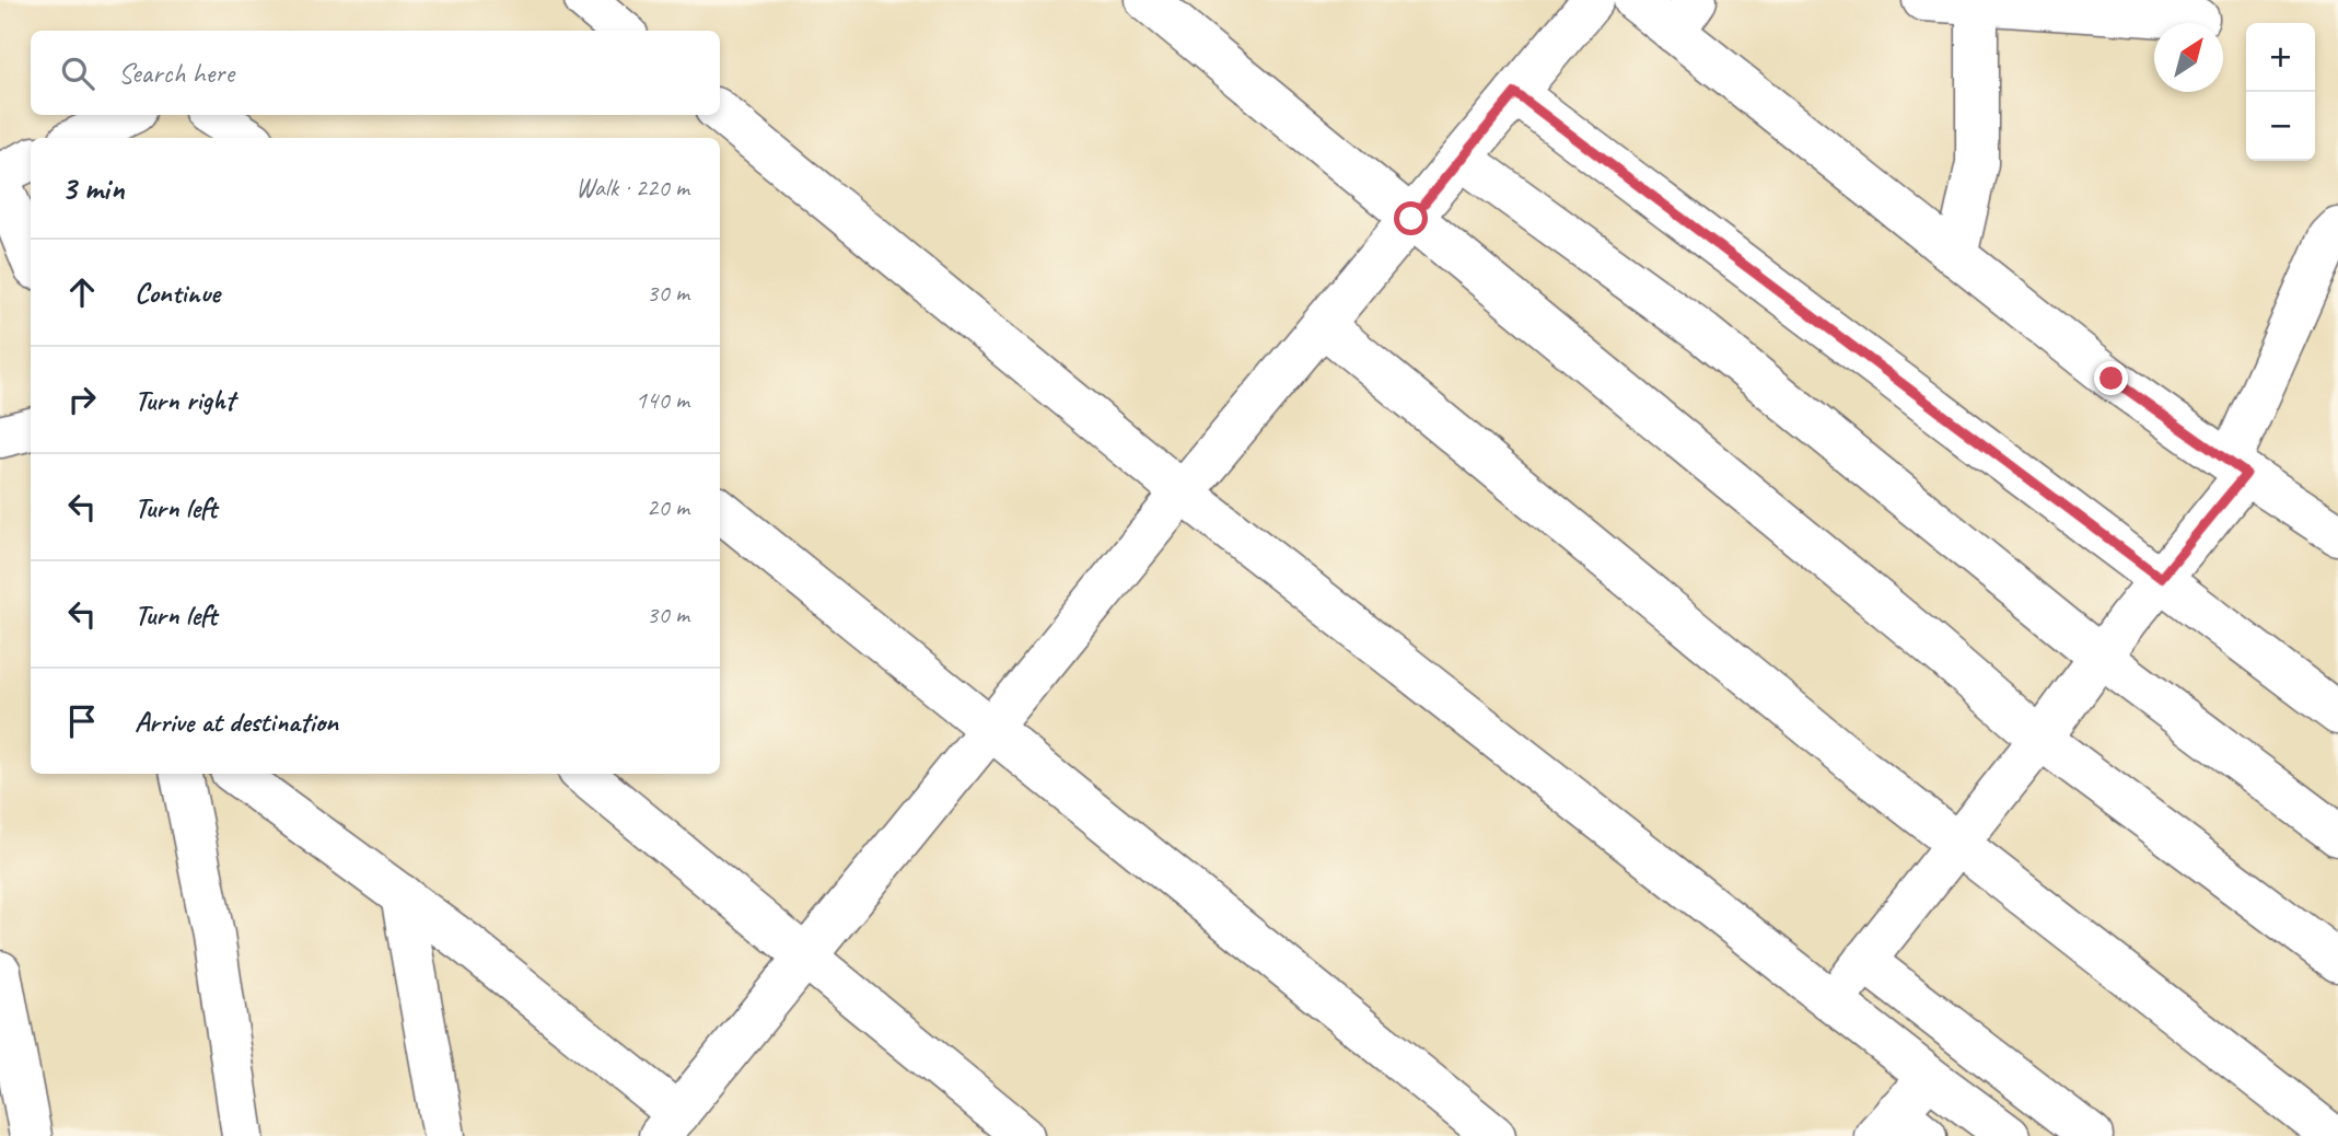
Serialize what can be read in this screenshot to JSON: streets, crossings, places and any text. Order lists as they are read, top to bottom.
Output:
{
  "north": "top right",
  "page": {
    "map_buttons": ["+", "−"],
    "search": "Search here",
    "heading": ["3 min", "Walk · 220 m"],
    "list": [
      ["Continue", "30 m"],
      ["Turn right", "140 m"],
      ["Turn left", "20 m"],
      ["Turn left", "30 m"],
      "Arrive at destination"
    ]
  }
}
